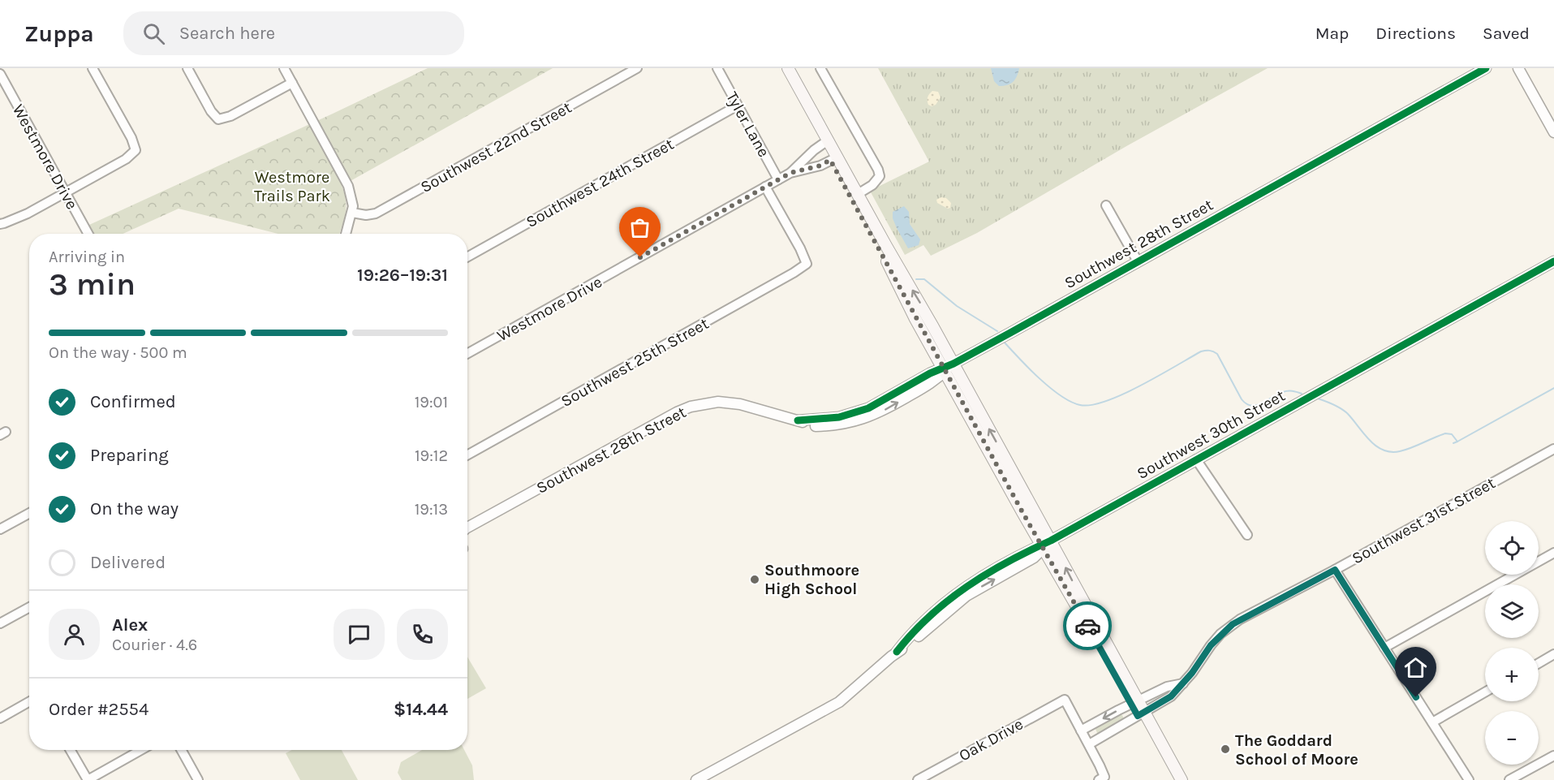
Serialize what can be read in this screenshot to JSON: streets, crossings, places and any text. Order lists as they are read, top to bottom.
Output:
{
  "streets": {
    "street": [
      "Tyler Lane",
      "Southwest 22nd Street",
      "Westmore Drive",
      "Southwest 24th Street",
      "Southwest 28th Street",
      "Southwest 25th Street",
      "Southwest 30th Street",
      "Southwest 31st Street",
      "Oak Drive"
    ]
  },
  "crossings": [
    ["Tyler Lane", "Westmore Drive"],
    ["Tyler Lane", "Southwest 24th Street"],
    ["Westmore Drive", "Southwest 25th Street"]
  ],
  "parks": ["Westmore Trails Park"],
  "places": ["Southmoore High School", "The Goddard School of Moore"],
  "page": {
    "header": "Zuppa",
    "search": "Search here",
    "nav": ["Map", "Directions", "Saved"],
    "heading": ["3 min", "Arriving in", "19:26–19:31"],
    "panel": [
      "Alex",
      "Courier · 4.6",
      "Order #2554",
      "$14.44"
    ],
    "bar": "On the way · 500 m",
    "list": [
      ["Confirmed", "19:01"],
      ["Preparing", "19:12"],
      ["On the way", "19:13"],
      "Delivered"
    ],
    "map_buttons": ["+", "−"]
  }
}
